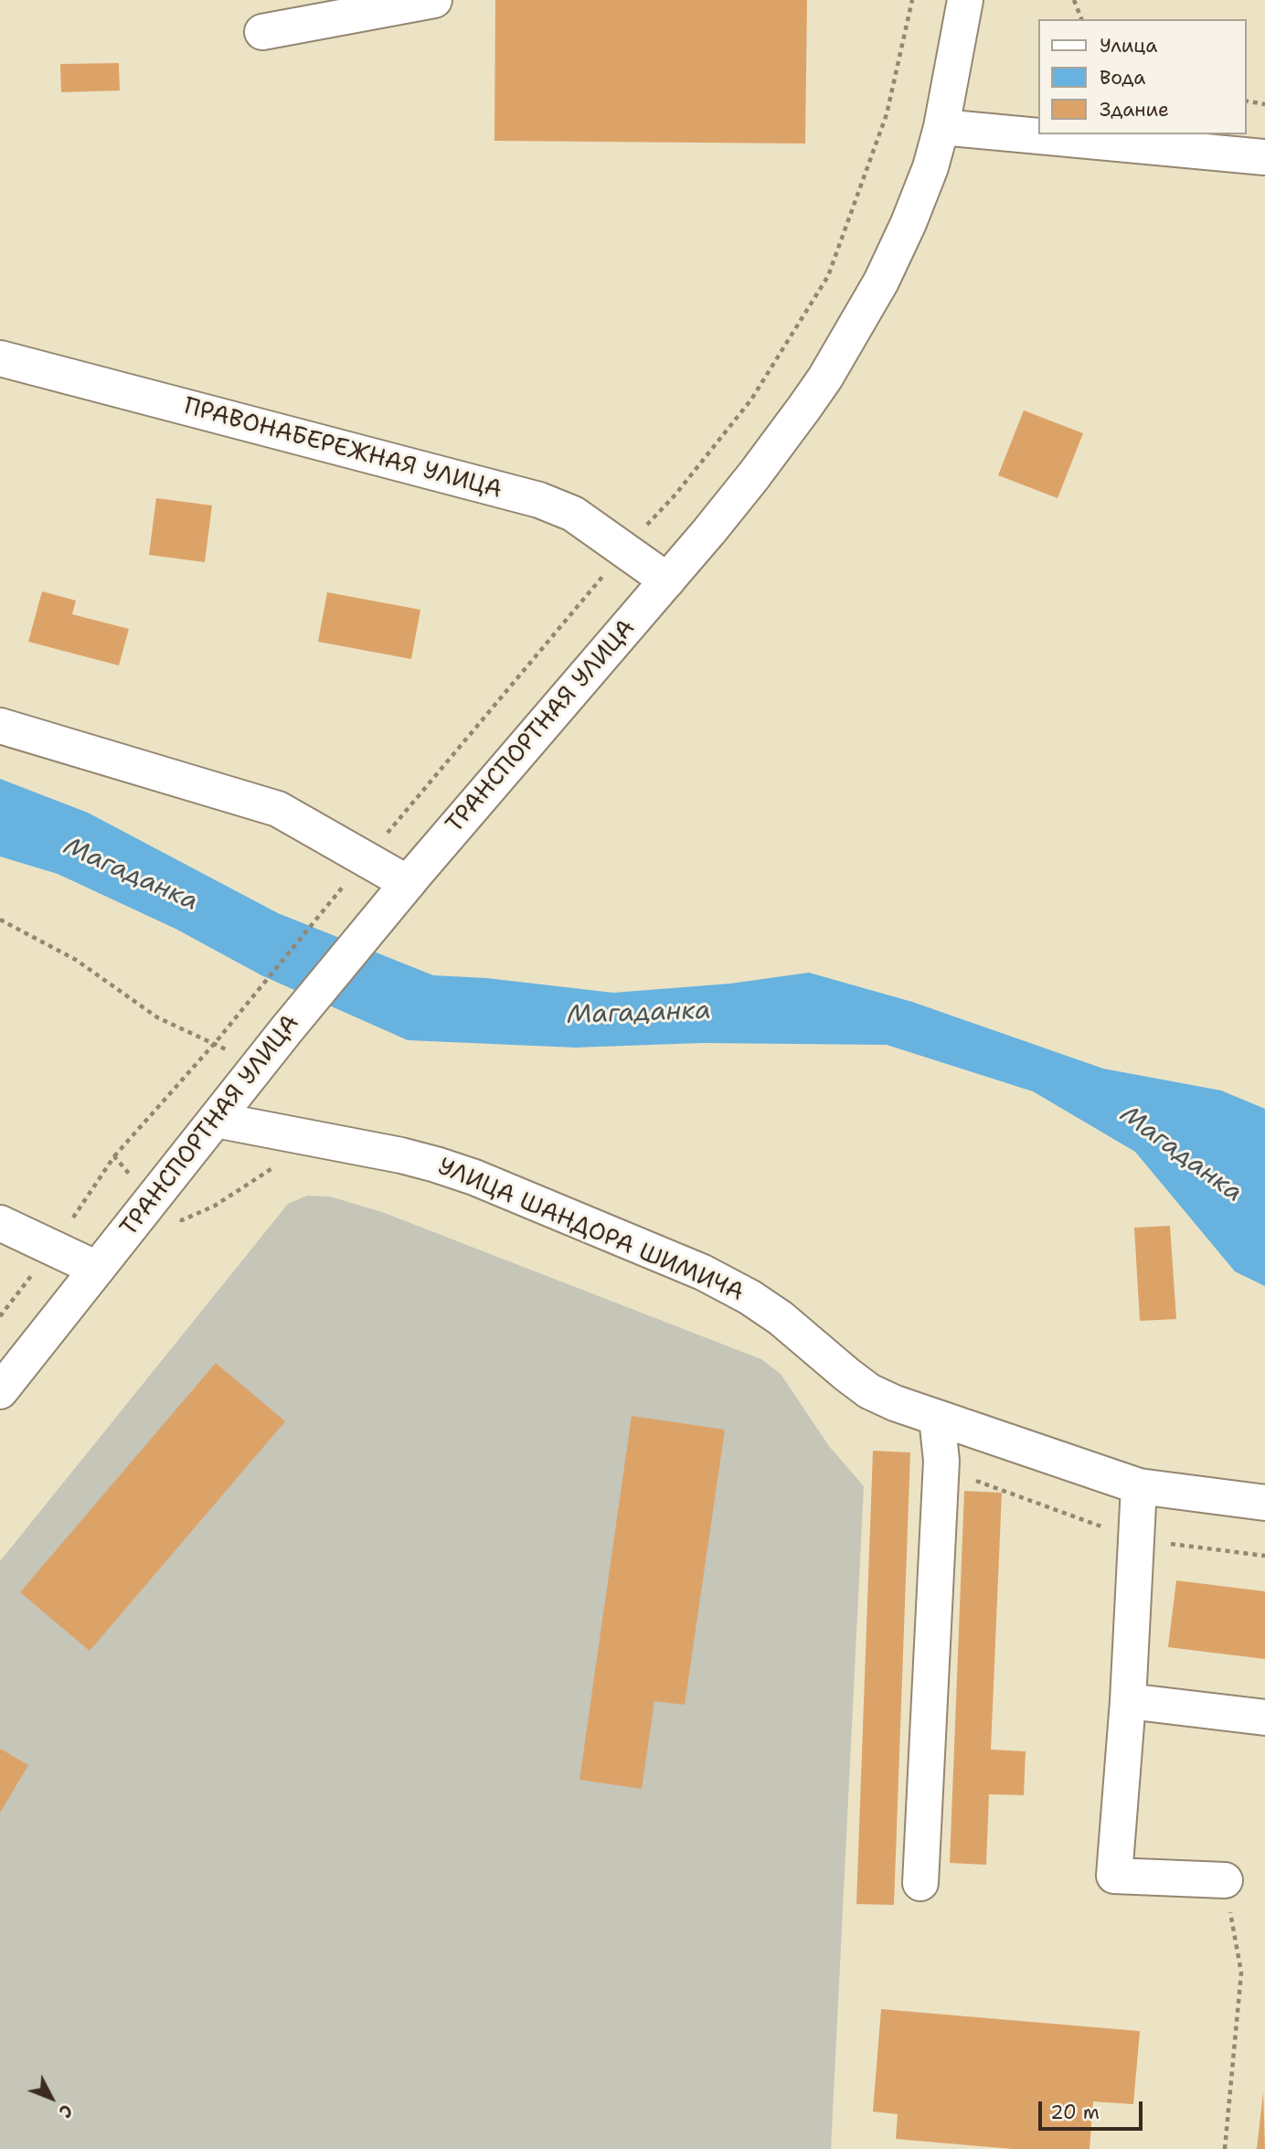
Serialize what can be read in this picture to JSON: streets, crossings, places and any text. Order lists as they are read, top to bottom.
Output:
{
  "streets": {
    "street": ["ПРАВОНАБЕРЕЖНАЯ УЛИЦА", "ТРАНСПОРТНАЯ УЛИЦА", "УЛИЦА ШАНДОРА ШИМИЧА"]
  },
  "crossings": [
    ["ПРАВОНАБЕРЕЖНАЯ УЛИЦА", "ТРАНСПОРТНАЯ УЛИЦА"],
    ["ТРАНСПОРТНАЯ УЛИЦА", "УЛИЦА ШАНДОРА ШИМИЧА"]
  ],
  "water": ["Магаданка"],
  "legend": ["Улица", "Вода", "Здание"],
  "scale_bar": "20 m",
  "north": "bottom right"
}
